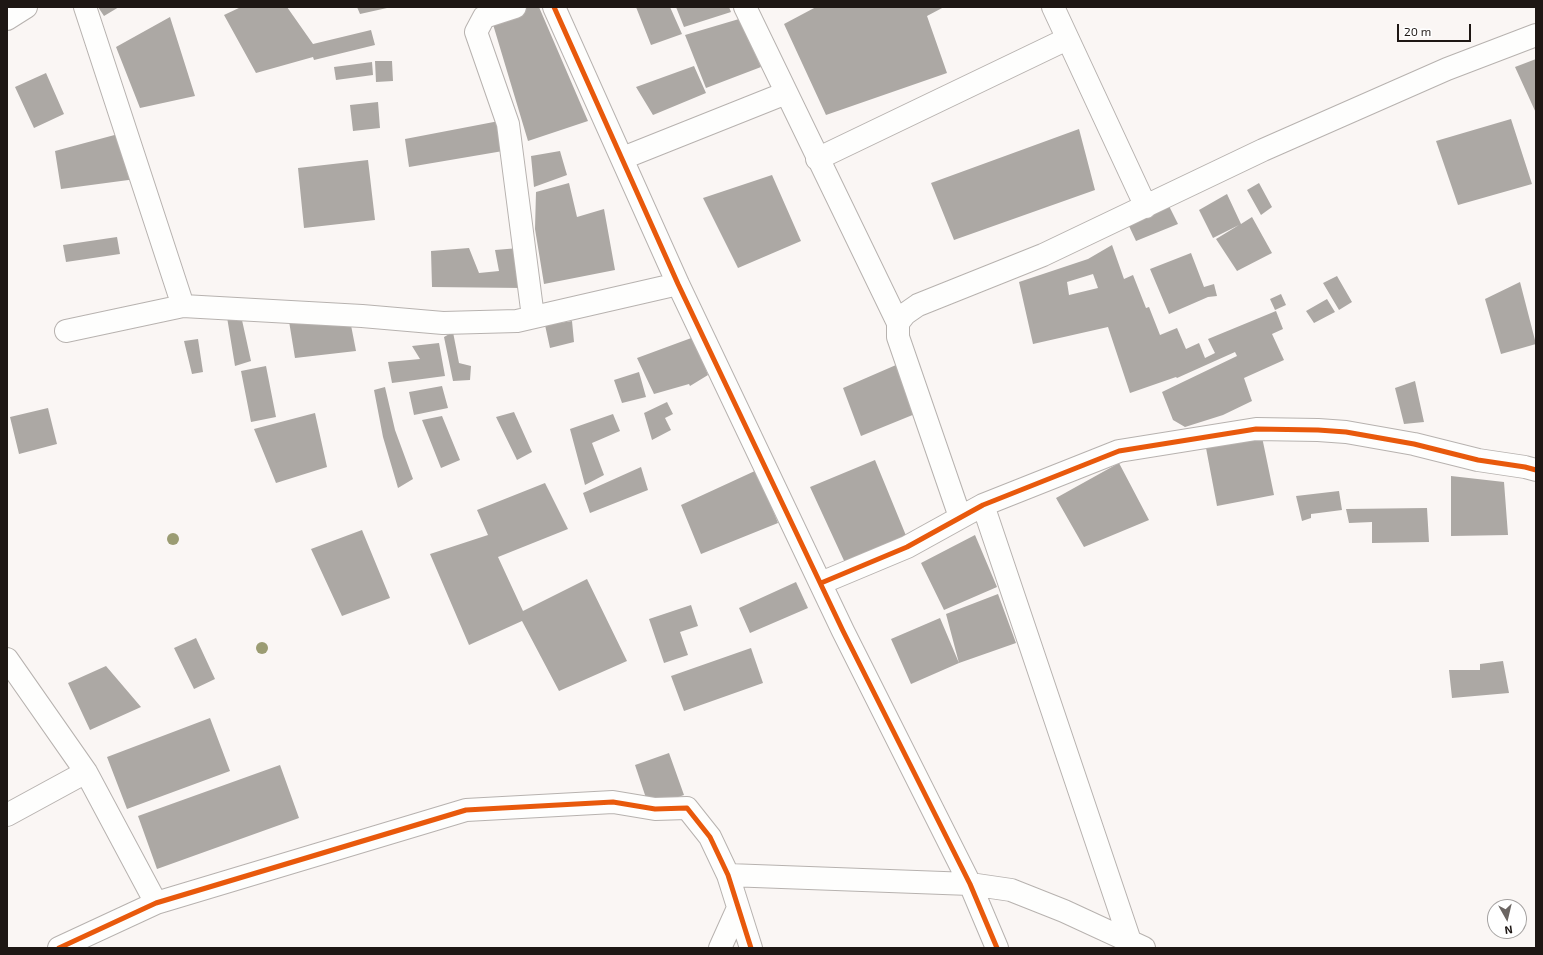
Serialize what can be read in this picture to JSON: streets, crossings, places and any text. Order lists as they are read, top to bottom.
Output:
{
  "scale_bar": "20 m",
  "north": "bottom"
}
